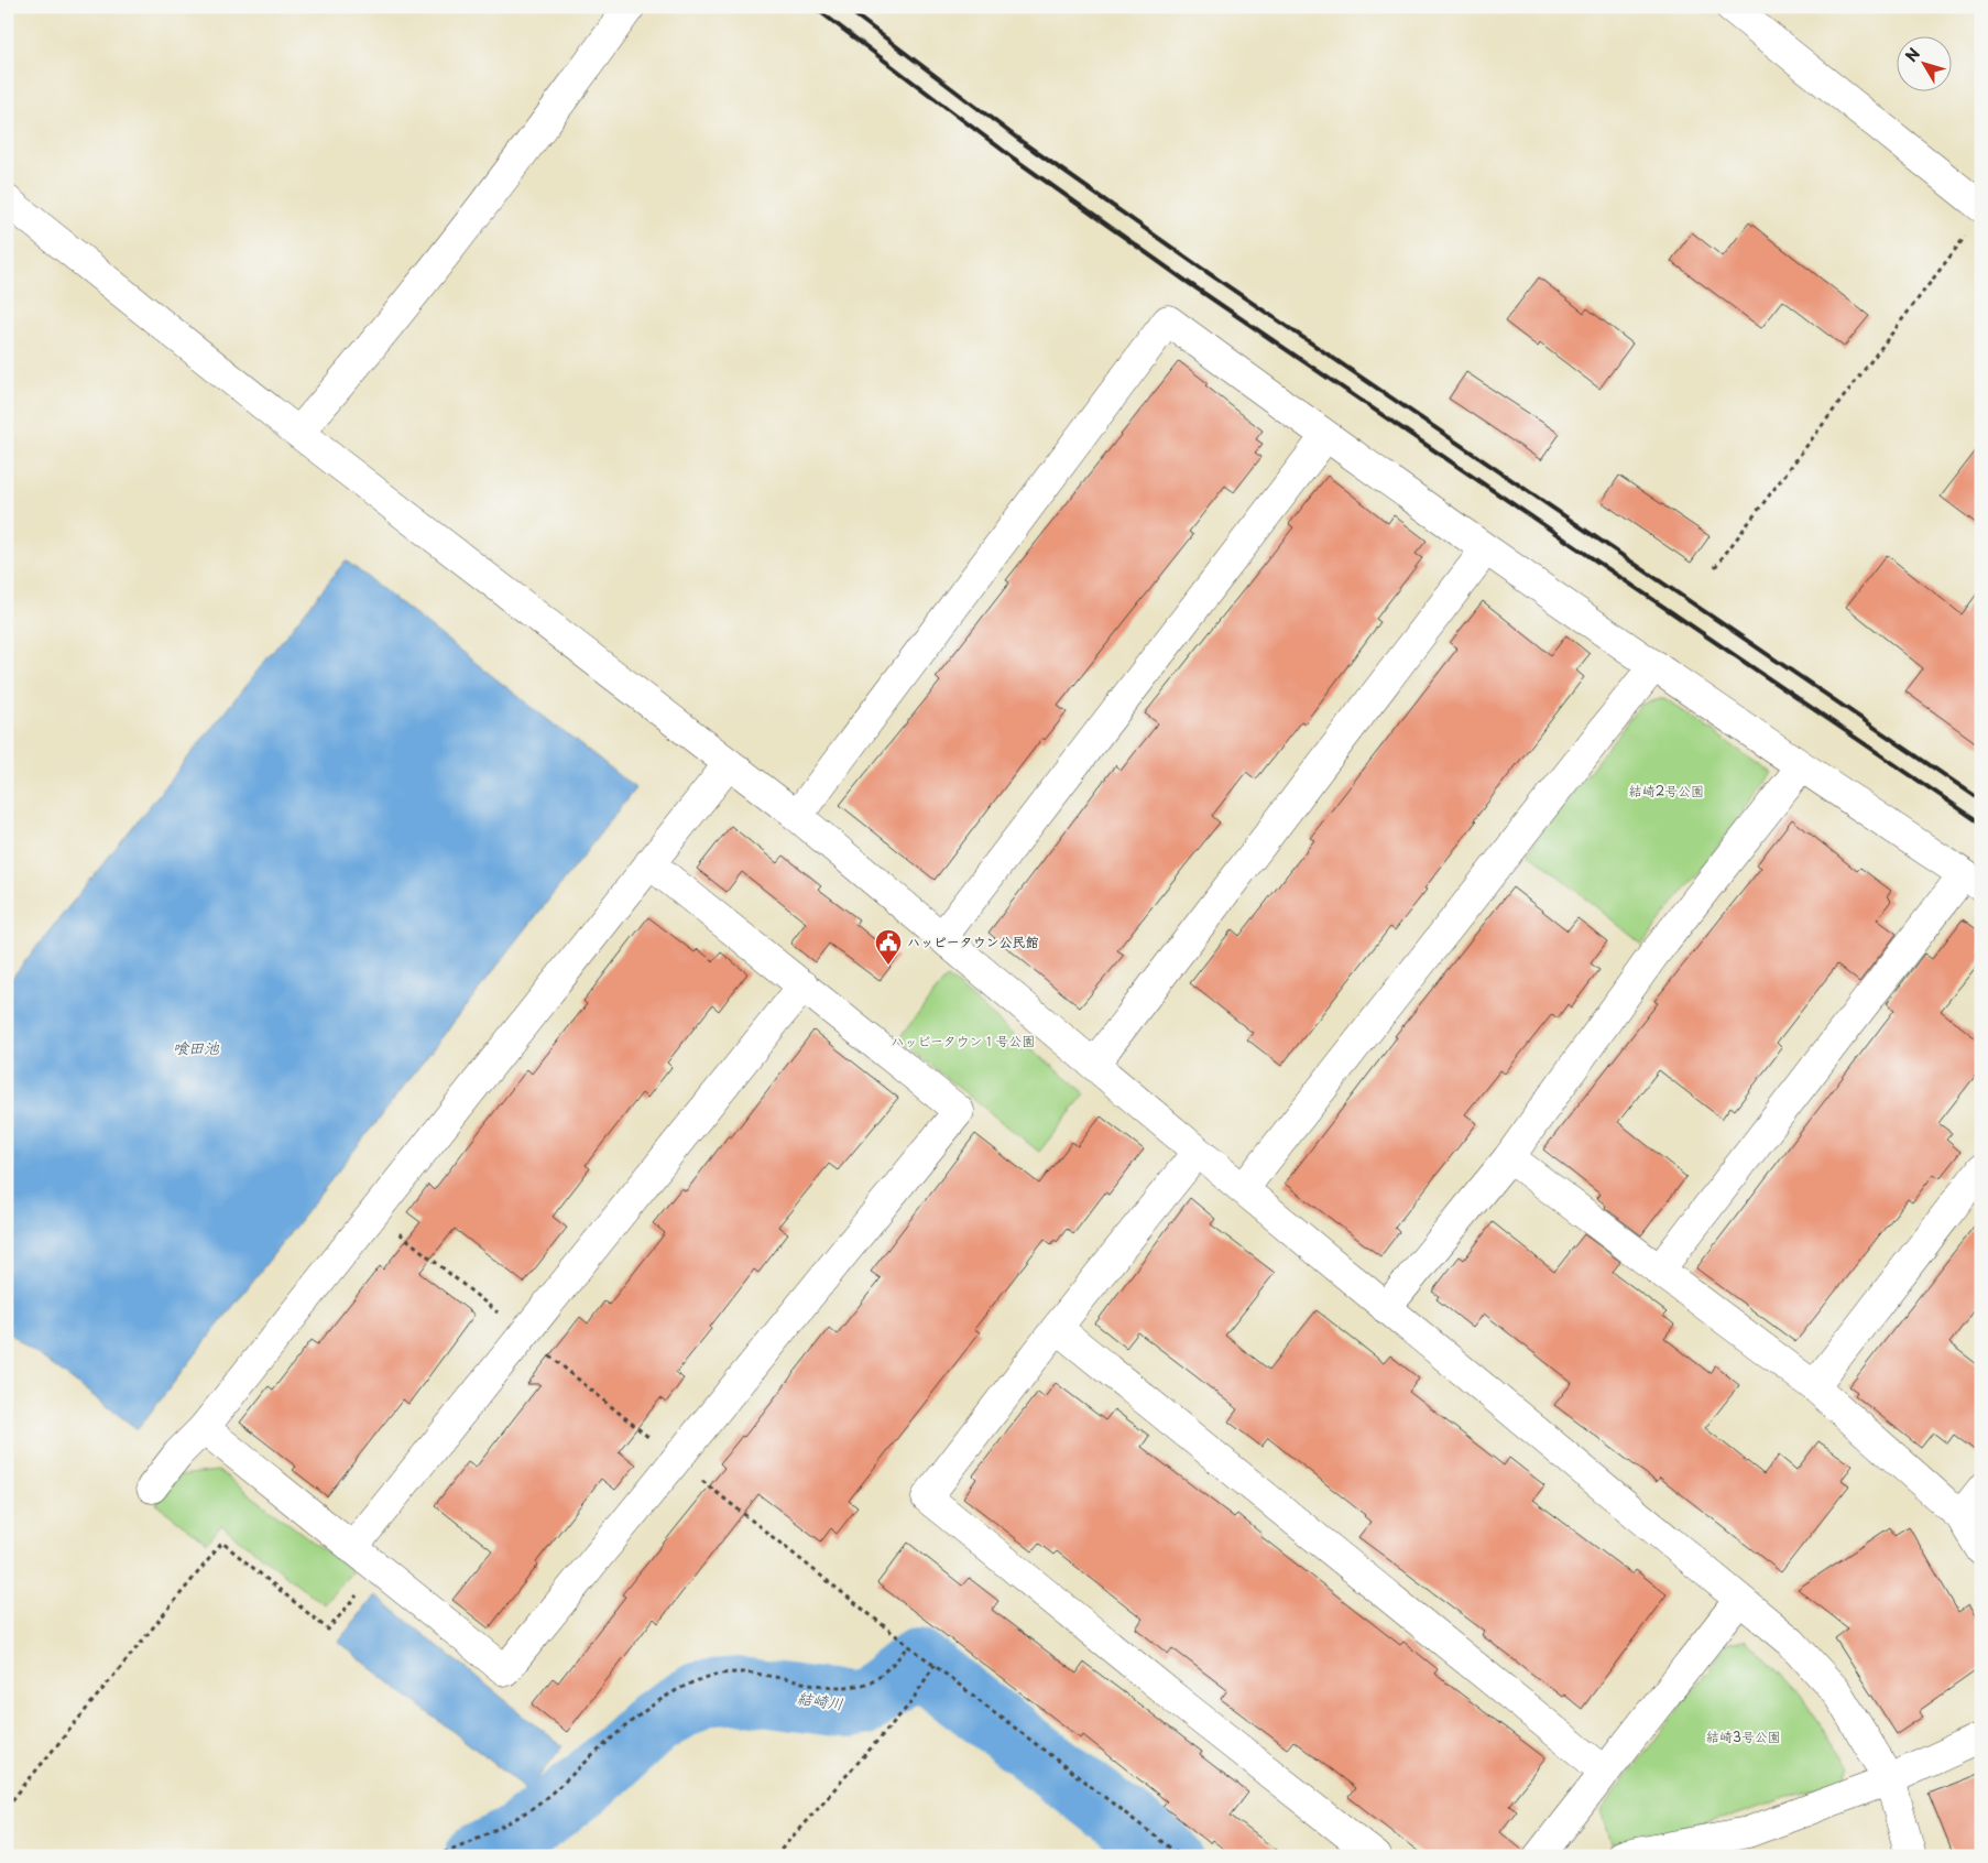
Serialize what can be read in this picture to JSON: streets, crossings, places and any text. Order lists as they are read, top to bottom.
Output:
{
  "water": ["喰田池", "結崎川"],
  "parks": ["結崎2号公園", "ハッピータウン１号公園", "結崎3号公園"],
  "places": {
    "public building": ["ハッピータウン公民館"]
  },
  "north": "top left"
}
